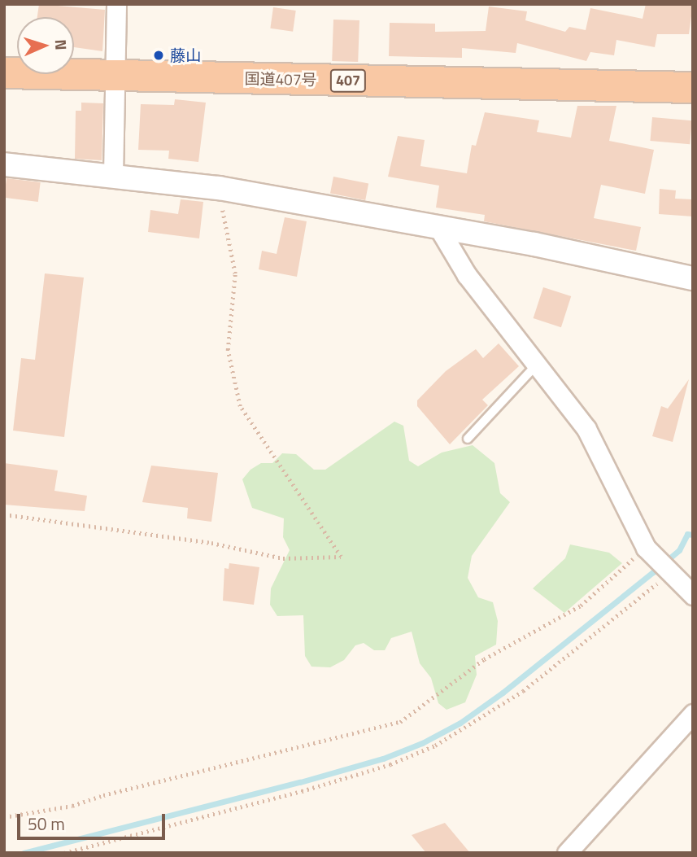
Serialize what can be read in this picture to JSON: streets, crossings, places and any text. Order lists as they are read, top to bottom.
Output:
{
  "streets": {
    "highway": ["国道407号", "407"]
  },
  "places": ["藤山"],
  "scale_bar": "50 m",
  "north": "right"
}
